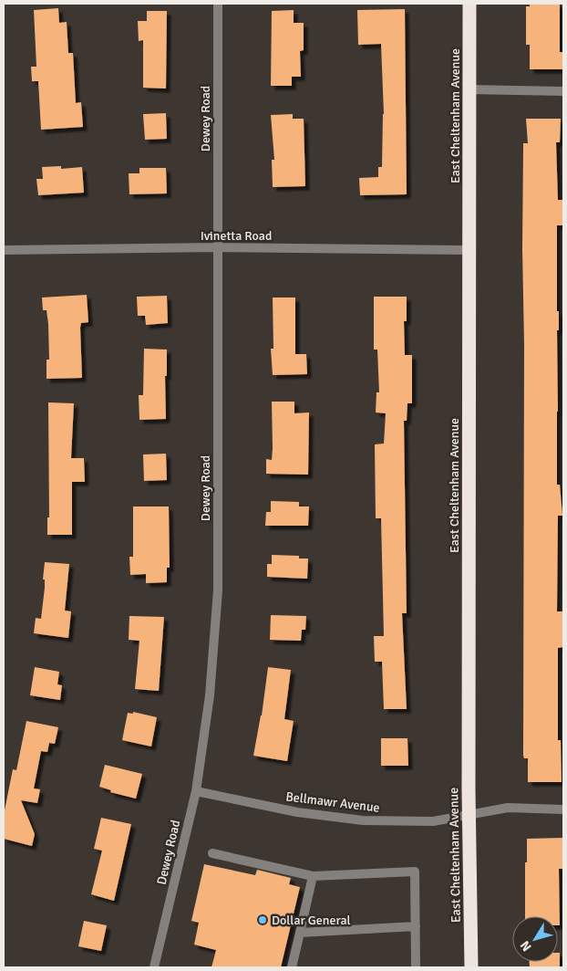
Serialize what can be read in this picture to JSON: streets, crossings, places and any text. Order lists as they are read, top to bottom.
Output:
{
  "streets": {
    "highway": ["East Cheltenham Avenue"],
    "street": ["Dewey Road", "Ivinetta Road", "Bellmawr Avenue"]
  },
  "crossings": [
    ["East Cheltenham Avenue", "Ivinetta Road"],
    ["East Cheltenham Avenue", "Bellmawr Avenue"],
    ["Dewey Road", "Ivinetta Road"],
    ["Dewey Road", "Bellmawr Avenue"]
  ],
  "places": ["Dollar General"],
  "north": "bottom left"
}
